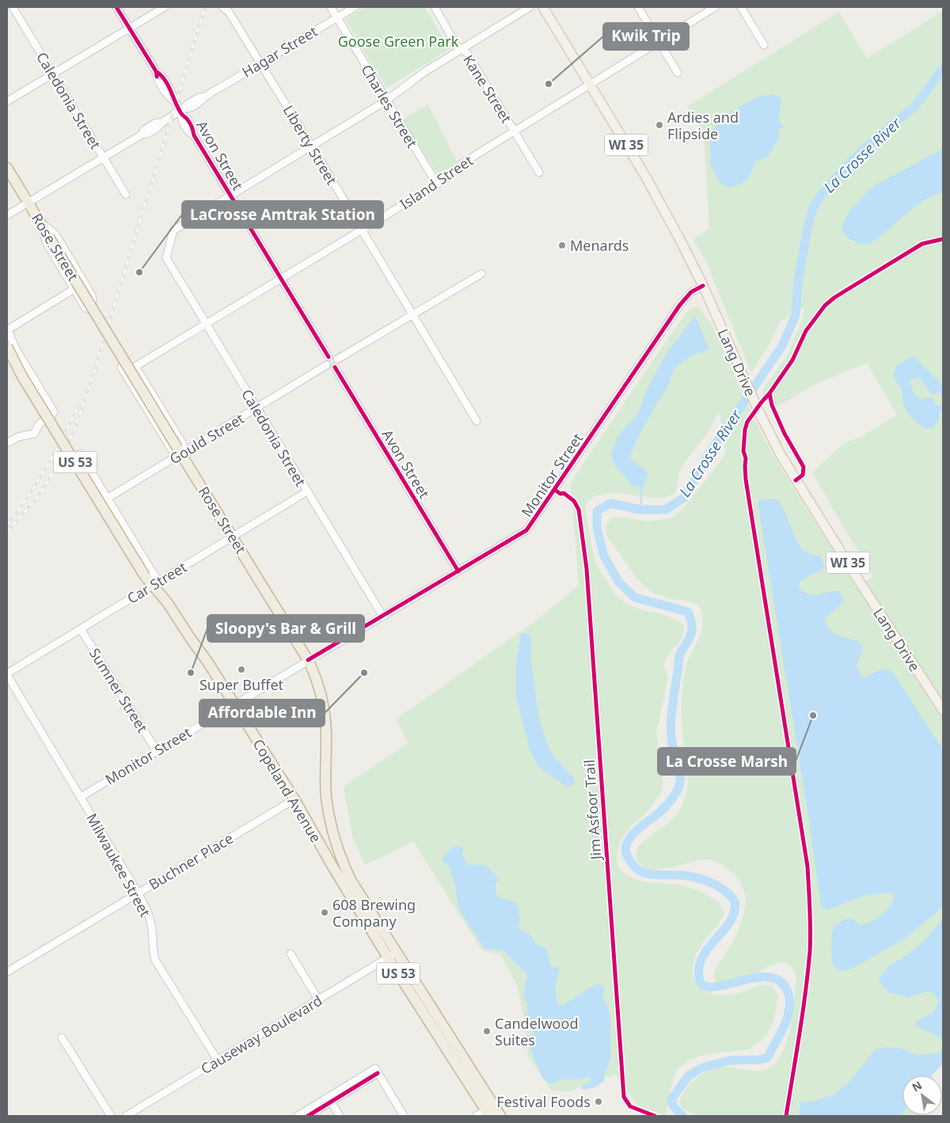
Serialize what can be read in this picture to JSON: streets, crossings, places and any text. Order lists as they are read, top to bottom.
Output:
{
  "streets": {
    "highway": ["Rose Street", "US 53", "Copeland Avenue"],
    "main road": ["WI 35", "Lang Drive"],
    "street": [
      "Hagar Street",
      "Kane Street",
      "Caledonia Street",
      "Charles Street",
      "Liberty Street",
      "Avon Street",
      "Island Street",
      "Gould Street",
      "Monitor Street",
      "Car Street",
      "Sumner Street",
      "Buchner Place",
      "Milwaukee Street",
      "Causeway Boulevard"
    ],
    "cycle path": ["Jim Asfoor Trail"]
  },
  "crossings": [
    ["Hagar Street", "Caledonia Street"],
    ["Hagar Street", "Charles Street"],
    ["Hagar Street", "Liberty Street"],
    ["Hagar Street", "Avon Street"],
    ["Hagar Street", "Rose Street"],
    ["Kane Street", "Island Street"],
    ["Caledonia Street", "Avon Street"],
    ["Caledonia Street", "Island Street"],
    ["Caledonia Street", "Gould Street"],
    ["Caledonia Street", "Monitor Street"],
    ["Caledonia Street", "Car Street"],
    ["Charles Street", "Island Street"],
    ["Liberty Street", "Island Street"],
    ["Avon Street", "Island Street"],
    ["Avon Street", "Gould Street"],
    ["Avon Street", "Monitor Street"],
    ["Island Street", "Rose Street"],
    ["Island Street", "Lang Drive"],
    ["Island Street", "Gould Street"],
    ["Rose Street", "Gould Street"],
    ["Rose Street", "Monitor Street"],
    ["Rose Street", "Car Street"],
    ["Rose Street", "Copeland Avenue"],
    ["Lang Drive", "Monitor Street"],
    ["Monitor Street", "Sumner Street"],
    ["Monitor Street", "Copeland Avenue"],
    ["Monitor Street", "Milwaukee Street"],
    ["Car Street", "Sumner Street"],
    ["Car Street", "Copeland Avenue"],
    ["Car Street", "Milwaukee Street"],
    ["Copeland Avenue", "Buchner Place"],
    ["Copeland Avenue", "Causeway Boulevard"],
    ["Buchner Place", "Milwaukee Street"],
    ["Milwaukee Street", "Causeway Boulevard"]
  ],
  "water": ["La Crosse River"],
  "parks": ["Goose Green Park"],
  "places": [
    "Kwik Trip",
    "Ardies and Flipside",
    "Menards",
    "LaCrosse Amtrak Station",
    "Super Buffet",
    "Sloopy's Bar & Grill",
    "Affordable Inn",
    "La Crosse Marsh",
    "608 Brewing Company",
    "Candelwood Suites",
    "Festival Foods"
  ],
  "north": "top left"
}
